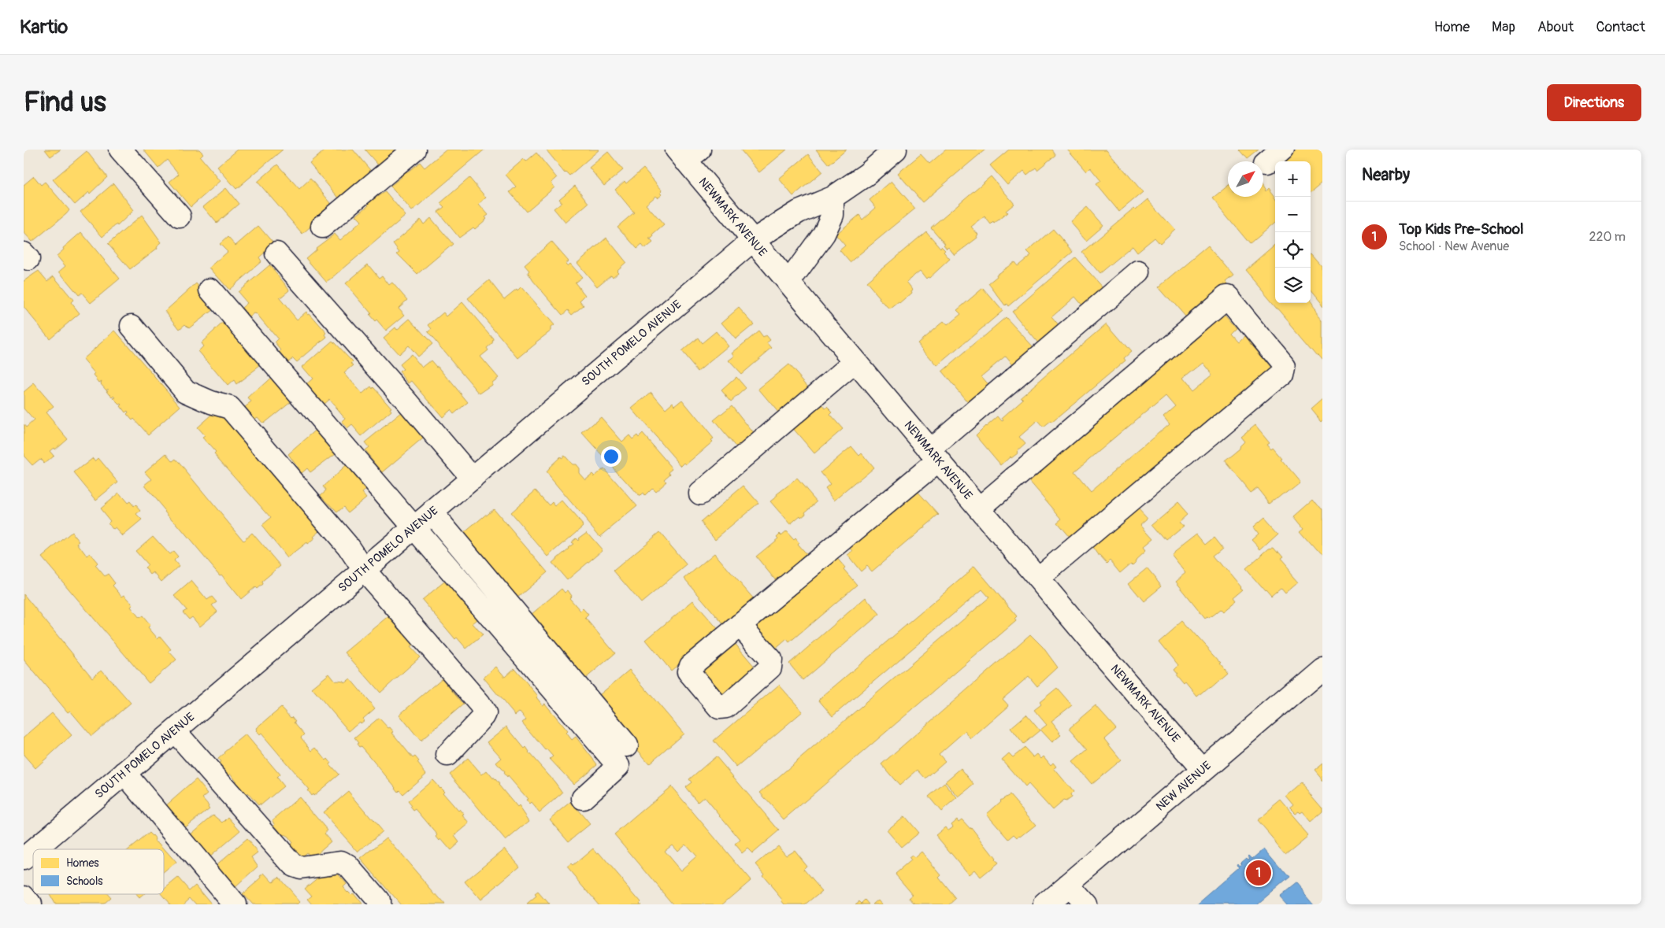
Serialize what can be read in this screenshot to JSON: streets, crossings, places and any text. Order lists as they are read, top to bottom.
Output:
{
  "streets": {
    "street": ["NEWMARK AVENUE", "SOUTH POMELO AVENUE", "NEW AVENUE"]
  },
  "crossings": [
    ["NEWMARK AVENUE", "SOUTH POMELO AVENUE"],
    ["NEWMARK AVENUE", "NEW AVENUE"]
  ],
  "legend": ["Homes", "Schools"],
  "north": "top right",
  "page": {
    "header": "Kartio",
    "nav": [
      "Home",
      "Map",
      "About",
      "Contact"
    ],
    "buttons": "Directions",
    "title": "Find us",
    "heading": "Nearby",
    "map_buttons": ["+", "−"],
    "list": [
      {
        "mark": "1",
        "name": "Top Kids Pre-School",
        "note": "School · New Avenue",
        "value": "220 m"
      }
    ],
    "pins": "1"
  }
}
